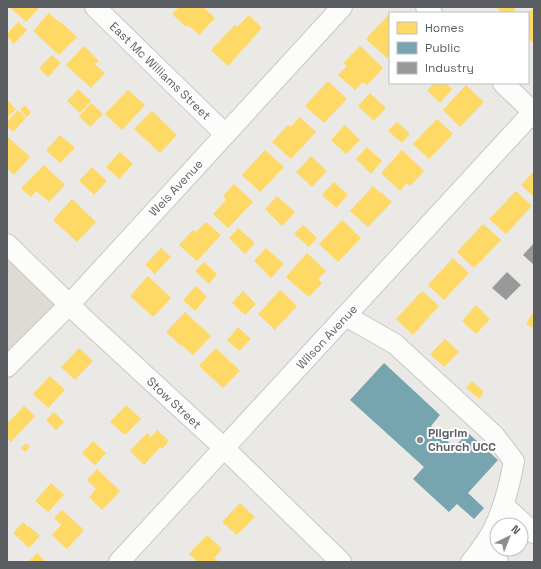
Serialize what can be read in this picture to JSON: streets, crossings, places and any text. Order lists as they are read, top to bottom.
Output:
{
  "streets": {
    "street": [
      "East Mc Williams Street",
      "Weis Avenue",
      "Wilson Avenue",
      "Stow Street"
    ]
  },
  "crossings": [
    ["East Mc Williams Street", "Weis Avenue"],
    ["Weis Avenue", "Stow Street"],
    ["Wilson Avenue", "Stow Street"]
  ],
  "places": ["Pilgrim Church UCC"],
  "legend": ["Homes", "Public", "Industry"],
  "north": "top right"
}
